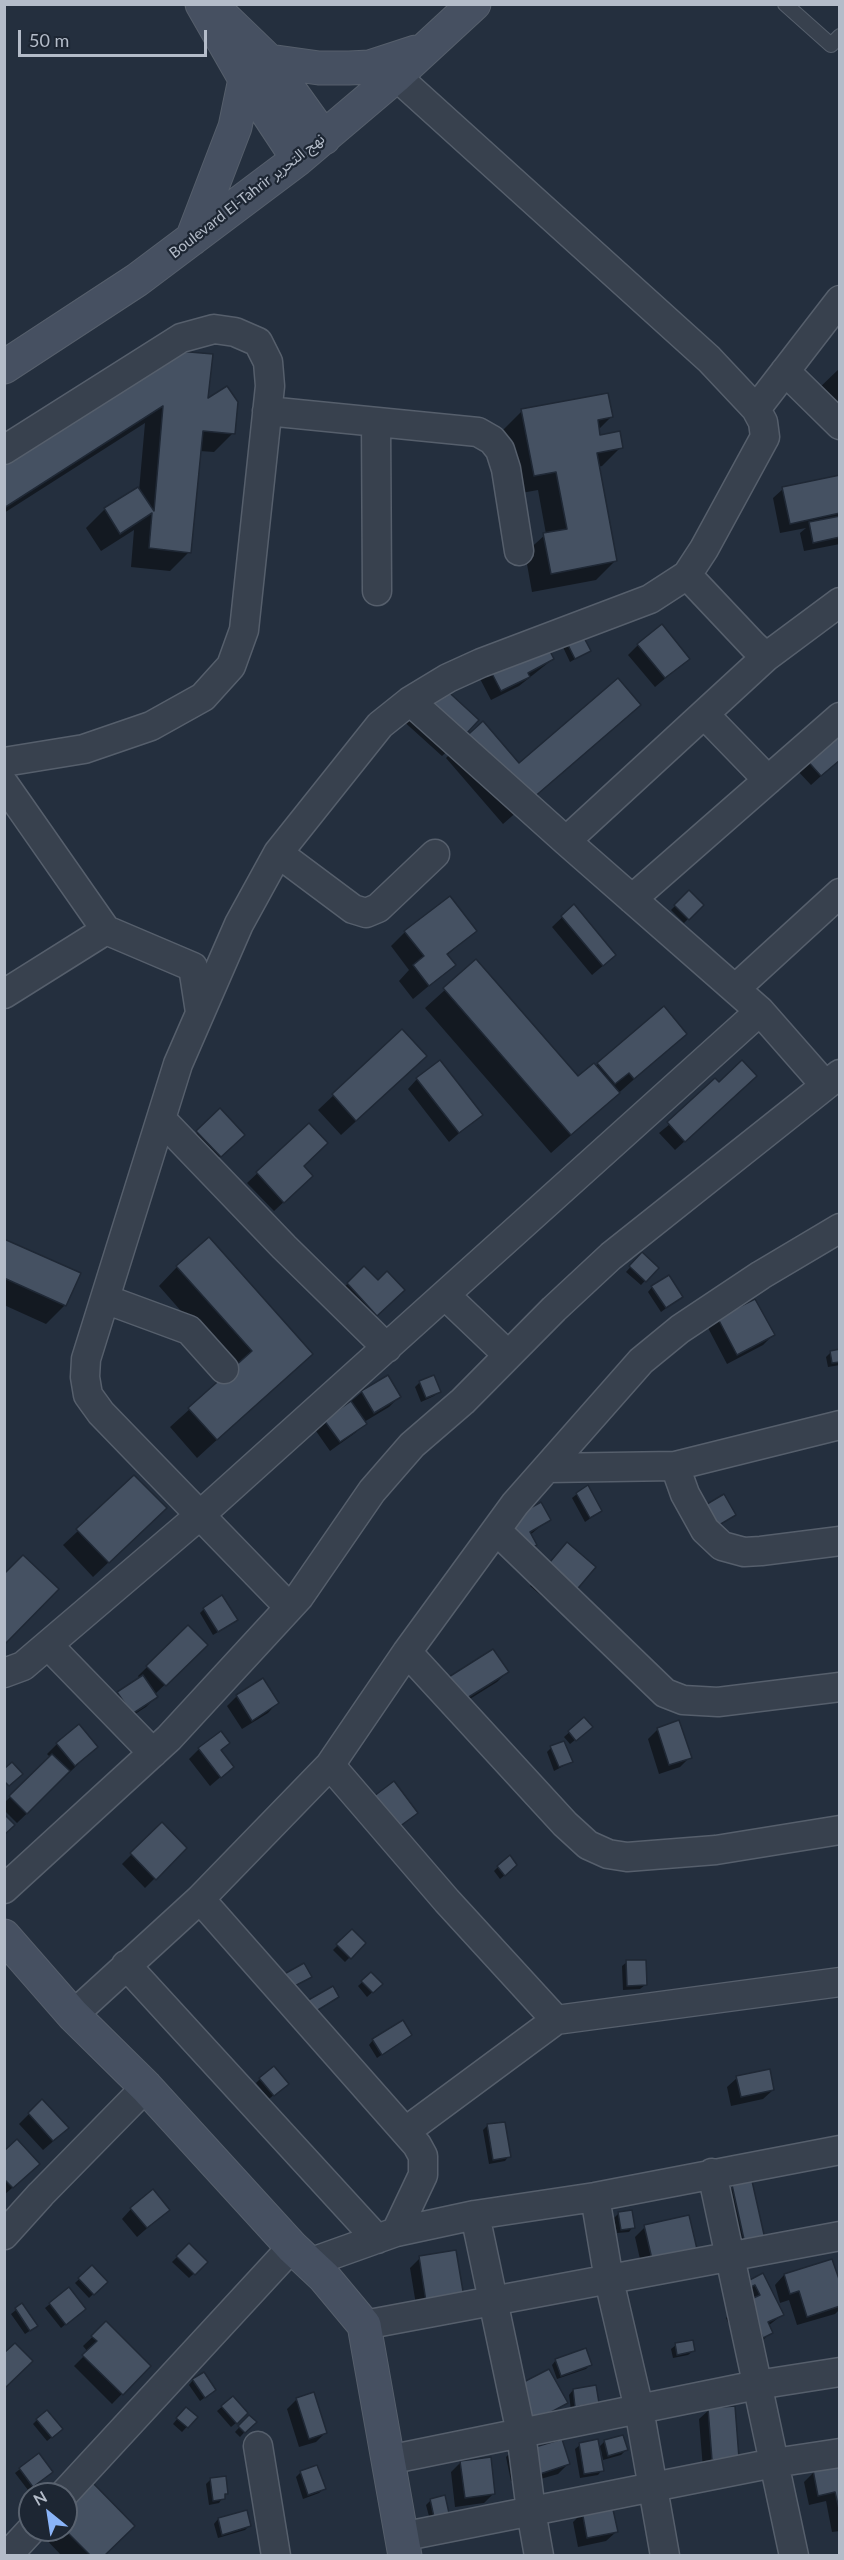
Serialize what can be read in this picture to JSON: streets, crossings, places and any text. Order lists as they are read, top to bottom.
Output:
{
  "streets": {
    "main road": ["Boulevard El-Tahrir نهج التحرير"]
  },
  "scale_bar": "50 m",
  "north": "top left"
}
